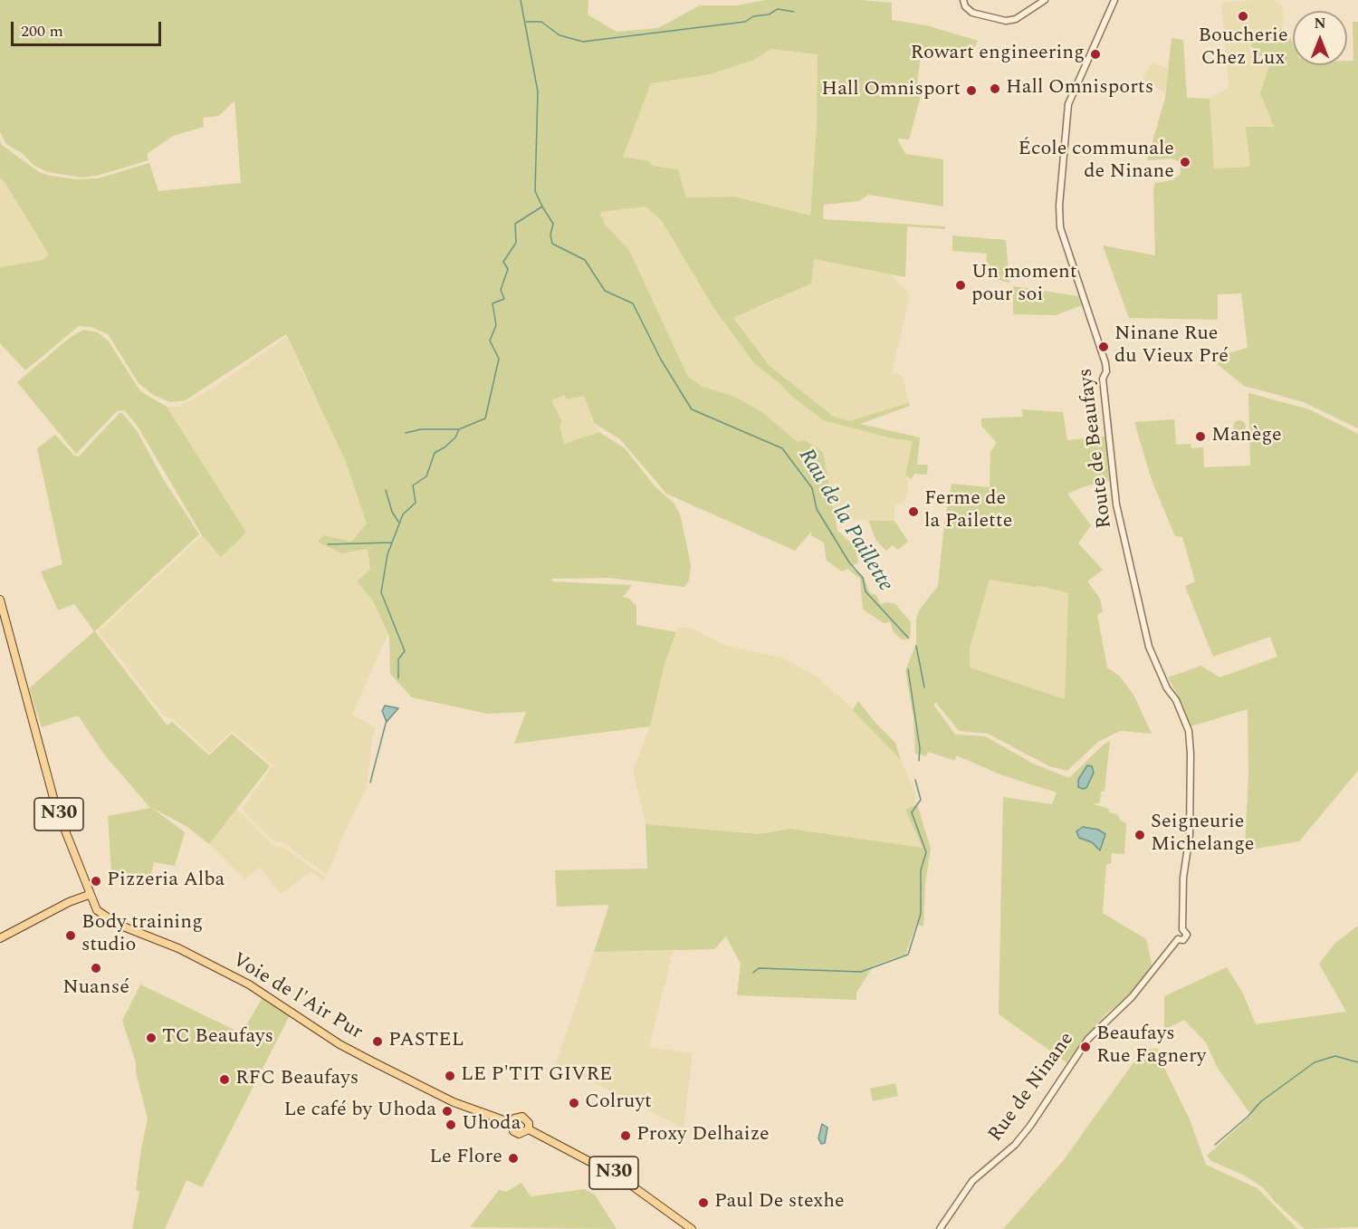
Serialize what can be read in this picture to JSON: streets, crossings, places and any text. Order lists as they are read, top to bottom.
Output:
{
  "streets": {
    "main road": ["N30", "Voie de l'Air Pur"],
    "street": ["Route de Beaufays", "Rue de Ninane"]
  },
  "crossings": [
    ["Route de Beaufays", "Rue de Ninane"],
    ["N30", "Voie de l'Air Pur"]
  ],
  "water": ["Rau de la Paillette"],
  "places": [
    "Boucherie Chez Lux",
    "Rowart engineering",
    "Hall Omnisports",
    "Hall Omnisport",
    "École communale de Ninane",
    "Un moment pour soi",
    "Ninane Rue du Vieux Pré",
    "Manège",
    "Ferme de la Pailette",
    "Seigneurie Michelange",
    "Pizzeria Alba",
    "Body training studio",
    "Nuansé",
    "TC Beaufays",
    "PASTEL",
    "Beaufays Rue Fagnery",
    "LE P'TIT GIVRE",
    "RFC Beaufays",
    "Colruyt",
    "Le café by Uhoda",
    "Uhoda",
    "Proxy Delhaize",
    "Le Flore",
    "Paul De stexhe"
  ],
  "scale_bar": "200 m",
  "north": "top"
}
